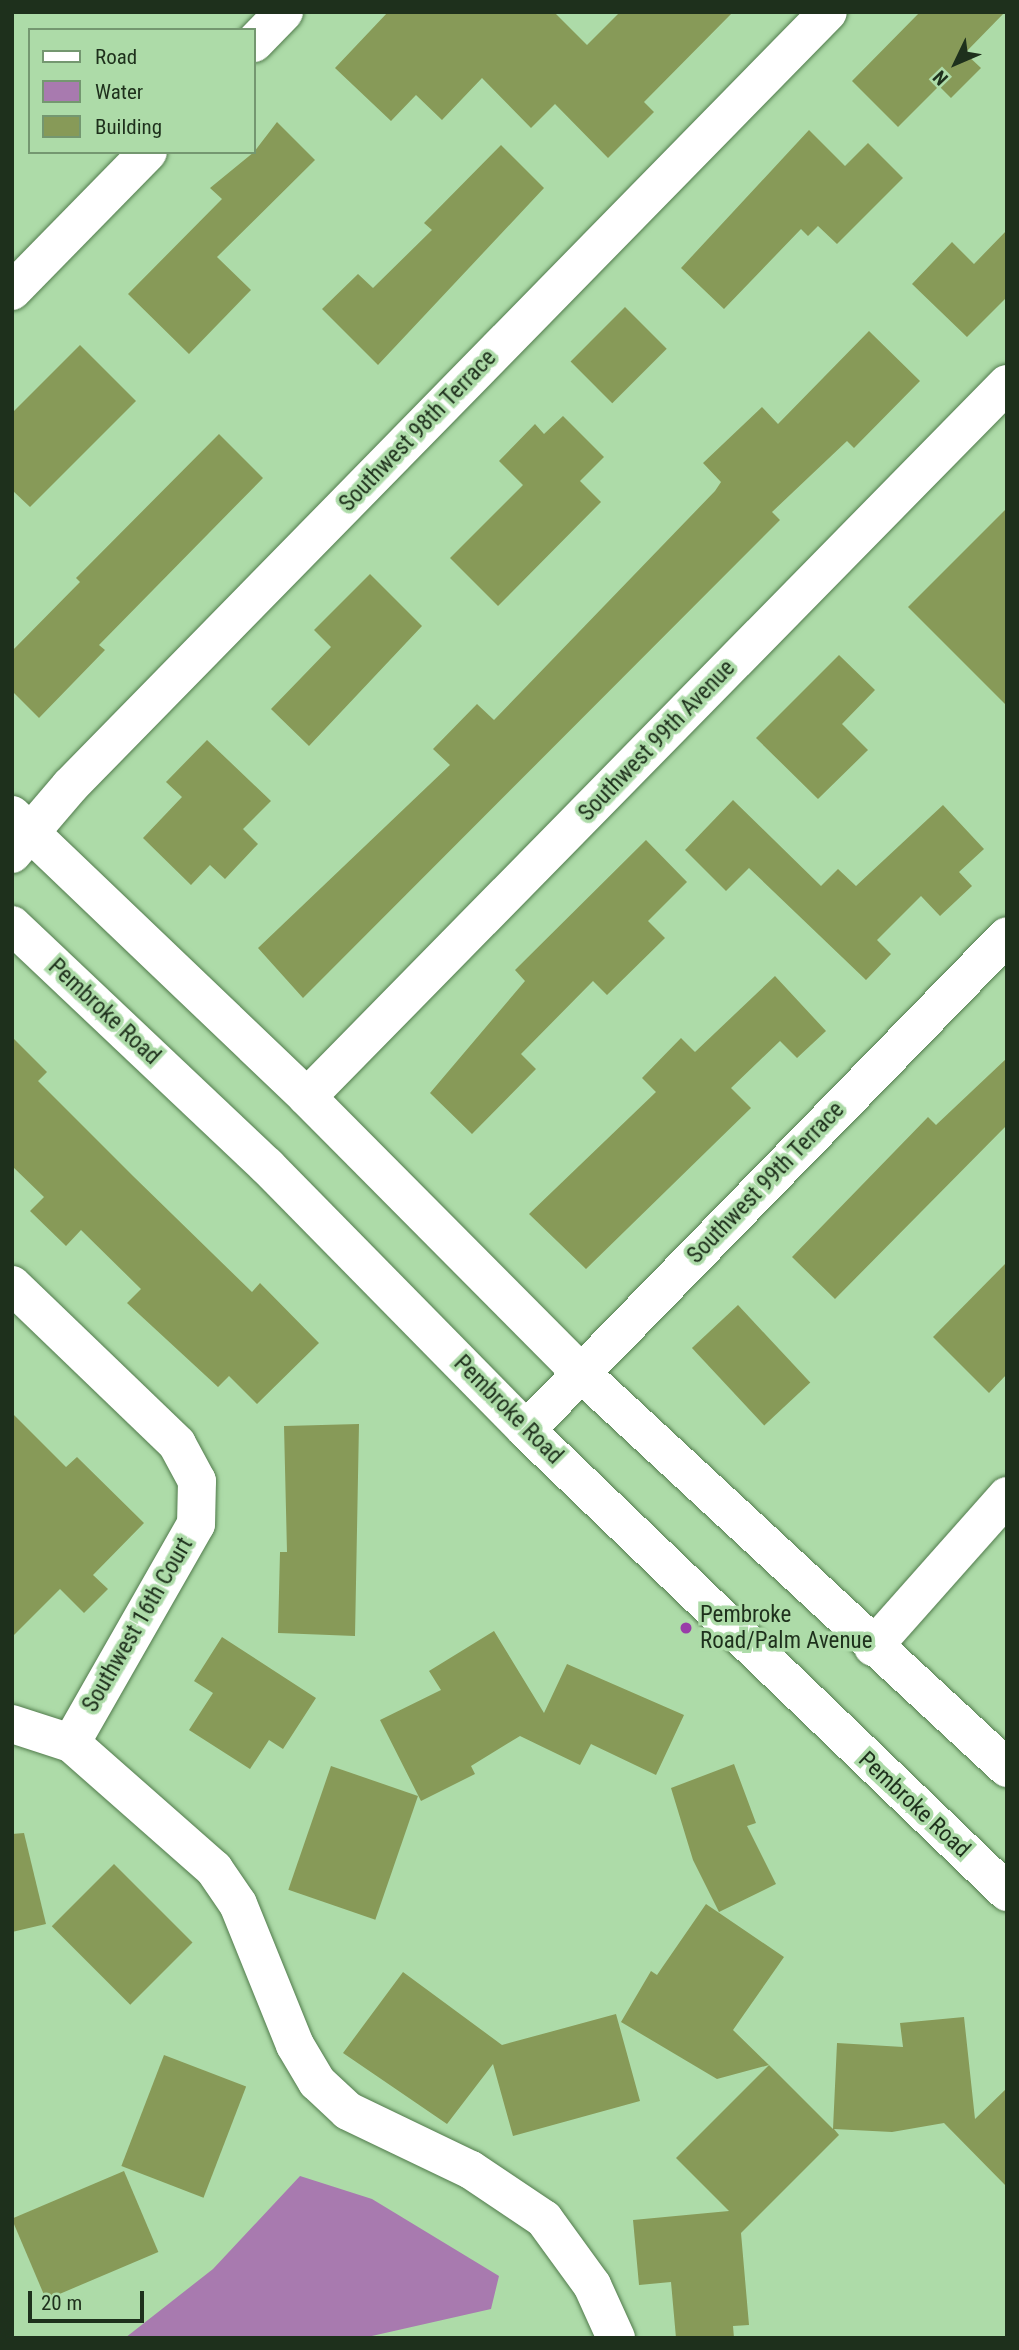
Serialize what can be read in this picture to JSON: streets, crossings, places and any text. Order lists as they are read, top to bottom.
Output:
{
  "streets": {
    "street": [
      "Southwest 98th Terrace",
      "Southwest 99th Avenue",
      "Pembroke Road",
      "Southwest 99th Terrace",
      "Southwest 16th Court"
    ]
  },
  "crossings": [
    ["Pembroke Road", "Southwest 99th Terrace"]
  ],
  "places": ["Pembroke Road/Palm Avenue"],
  "legend": ["Road", "Water", "Building"],
  "scale_bar": "20 m",
  "north": "bottom left"
}
